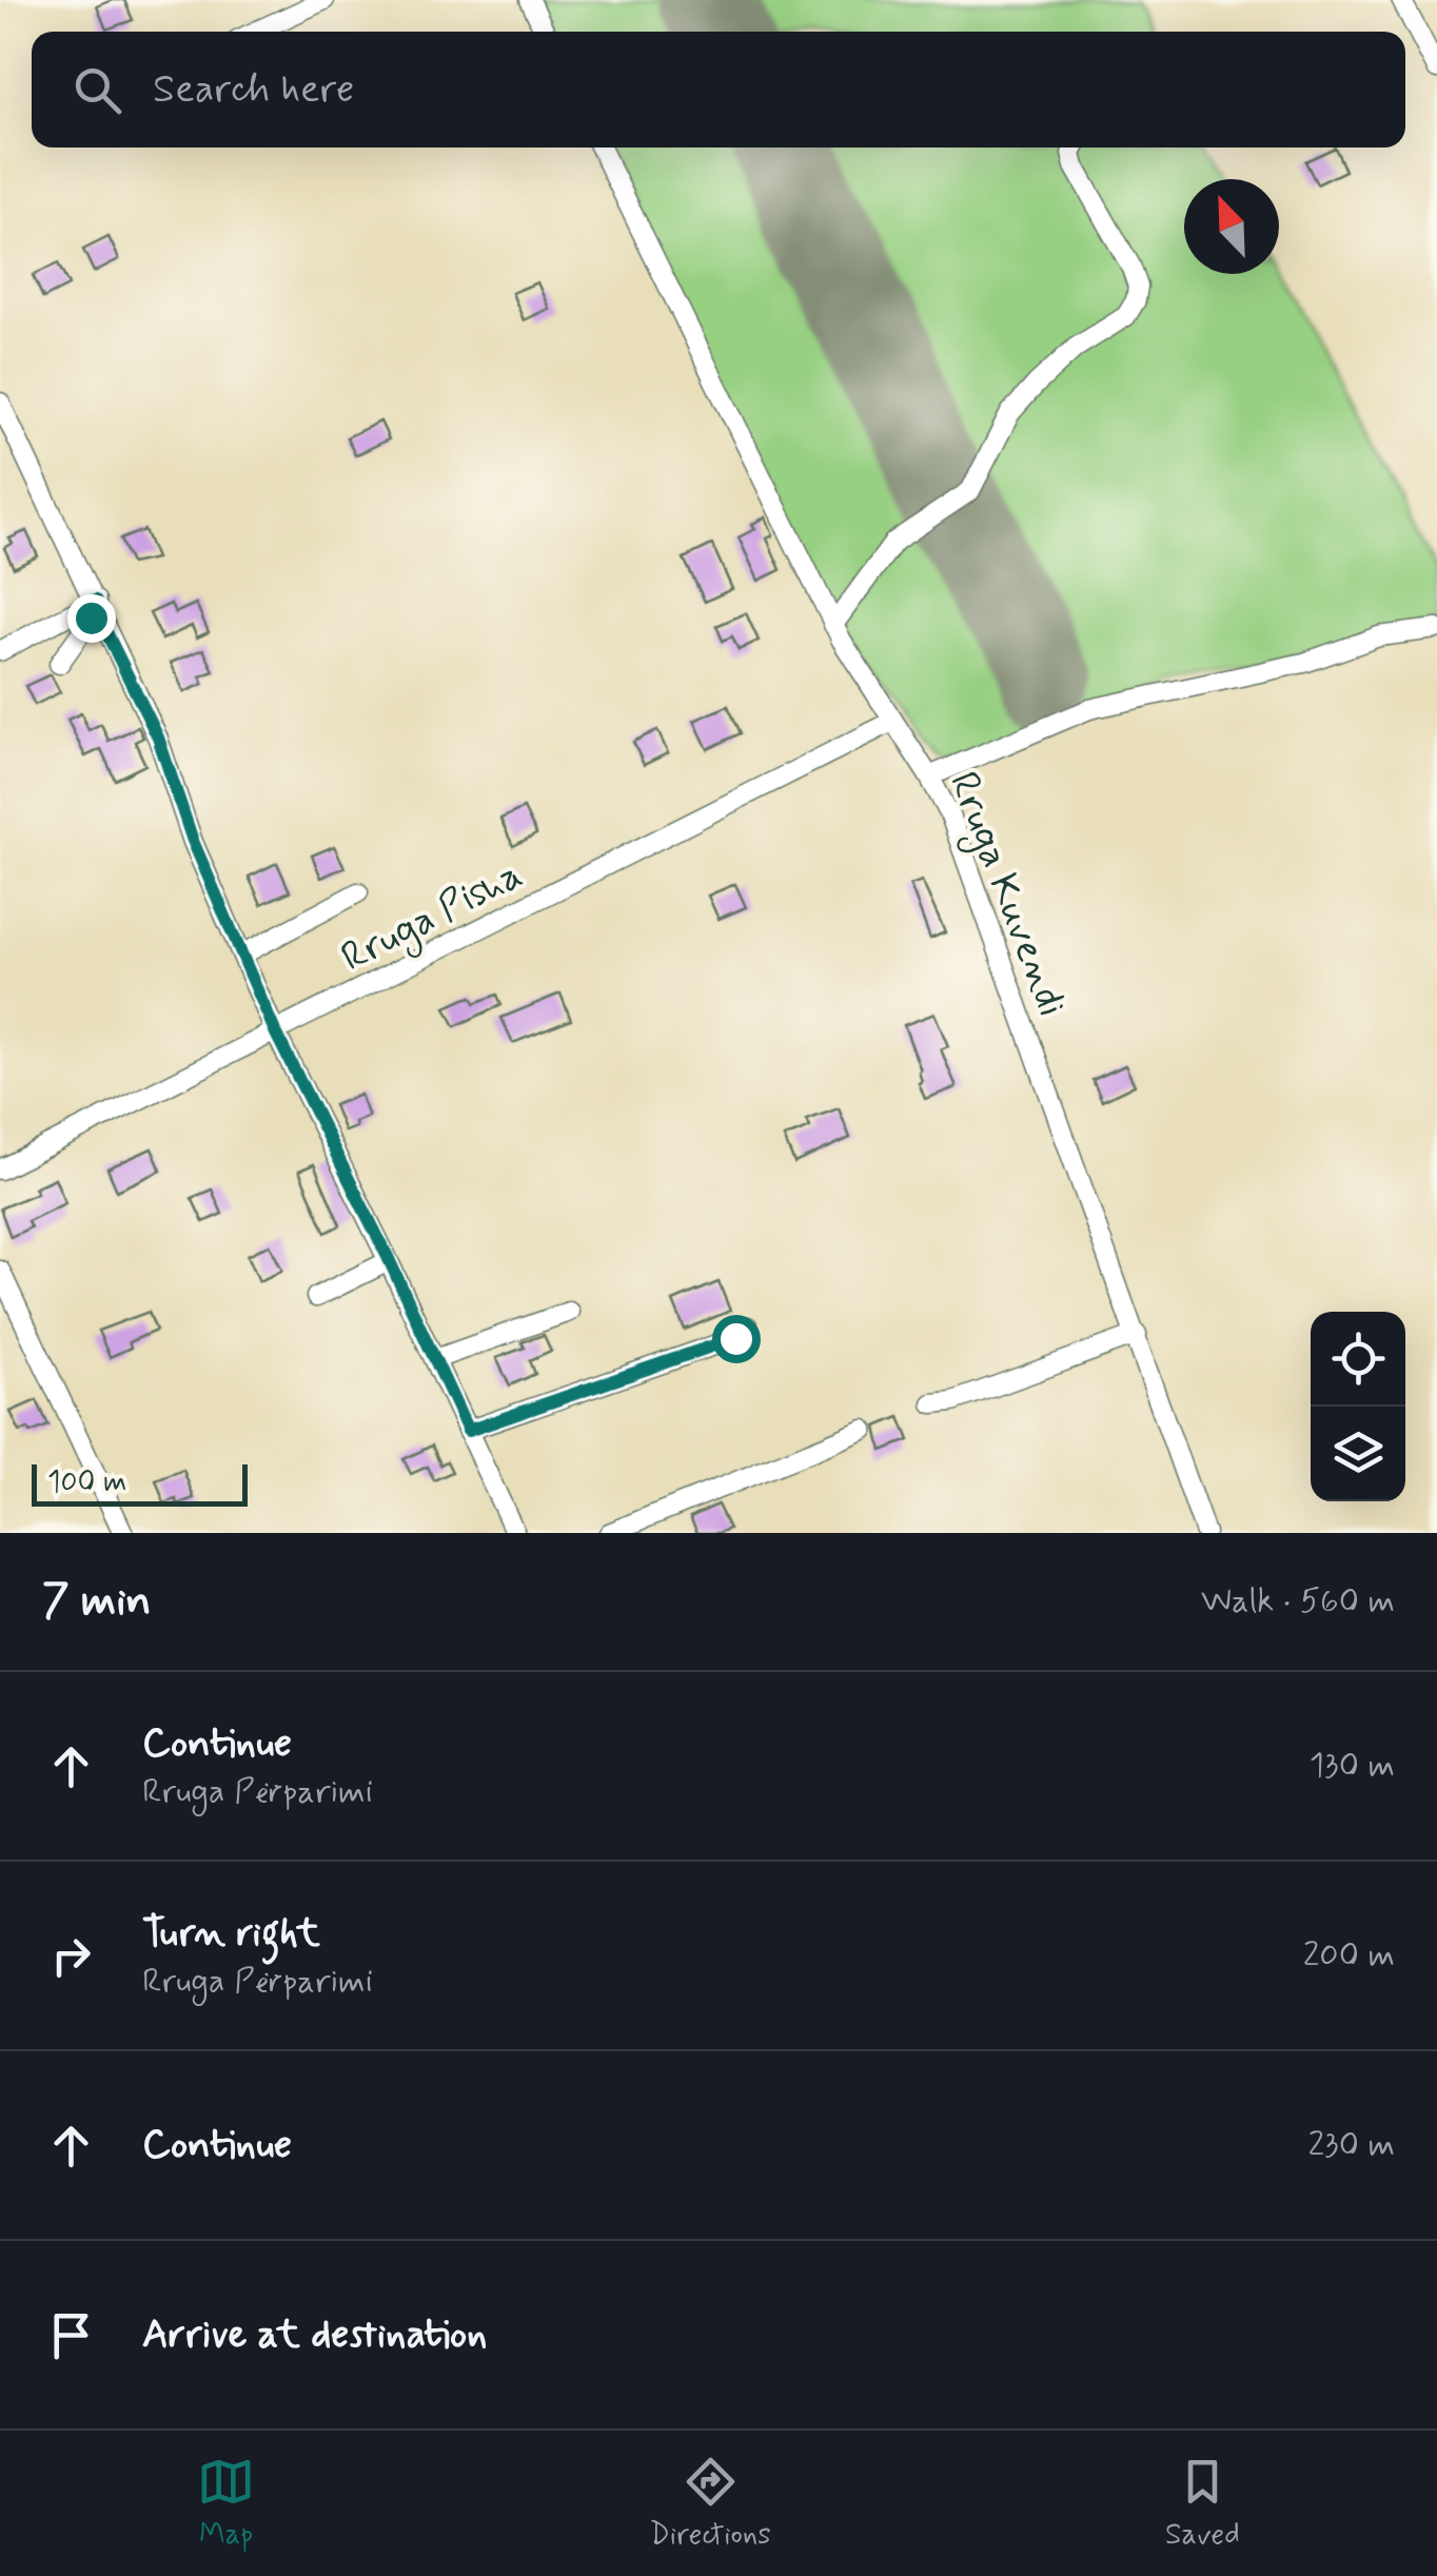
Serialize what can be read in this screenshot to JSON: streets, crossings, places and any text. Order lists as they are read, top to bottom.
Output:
{
  "streets": {
    "street": ["Rruga Kuvendi", "Rruga Pisha"]
  },
  "crossings": [
    ["Rruga Kuvendi", "Rruga Pisha"]
  ],
  "scale_bar": "100 m",
  "north": "top left",
  "page": {
    "search": "Search here",
    "scale": "100 m",
    "heading": ["7 min", "Walk · 560 m"],
    "list": [
      ["Continue", "Rruga Përparimi", "130 m"],
      ["Turn right", "Rruga Përparimi", "200 m"],
      ["Continue", "230 m"],
      "Arrive at destination"
    ],
    "nav": ["Map", "Directions", "Saved"]
  }
}
